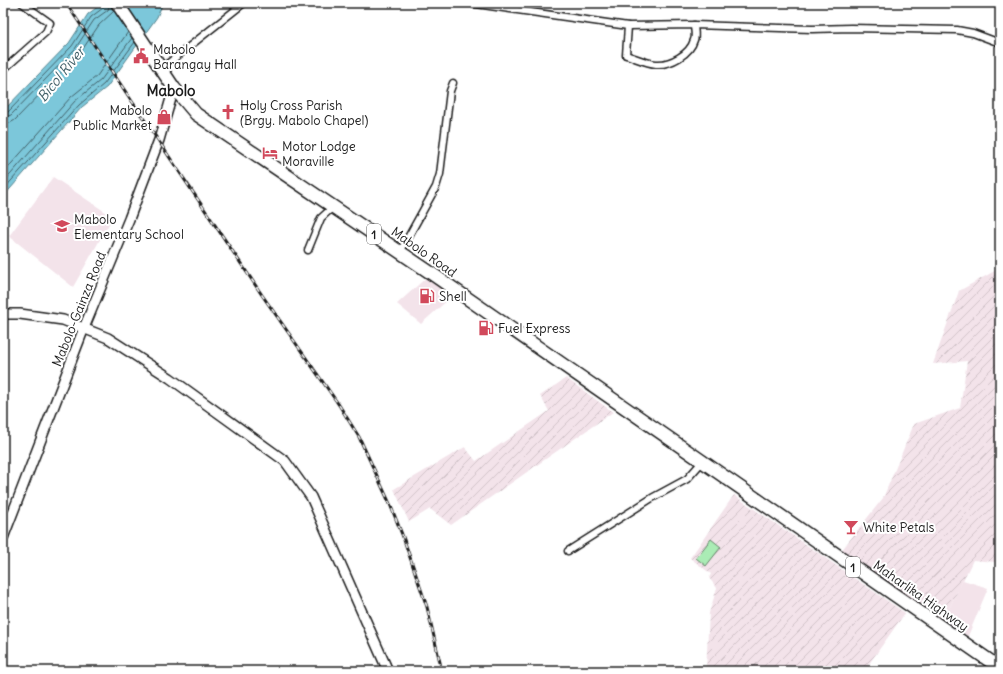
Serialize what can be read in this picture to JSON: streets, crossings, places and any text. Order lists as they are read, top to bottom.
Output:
{
  "streets": {
    "highway": ["1", "Mabolo Road", "Maharlika Highway"],
    "main road": ["Mabolo-Gainza Road"]
  },
  "crossings": [
    ["Mabolo Road", "Mabolo-Gainza Road"],
    ["Mabolo Road", "Maharlika Highway"]
  ],
  "districts": ["Mabolo"],
  "water": ["Bicol River"],
  "places": {
    "public building": ["Mabolo Barangay Hall"],
    "church": ["Holy Cross Parish (Brgy. Mabolo Chapel)"],
    "shop": ["Mabolo Public Market"],
    "hotel": ["Motor Lodge Moraville"],
    "school or university": ["Mabolo Elementary School"],
    "fuel station": ["Shell", "Fuel Express"],
    "bar": ["White Petals"]
  }
}
